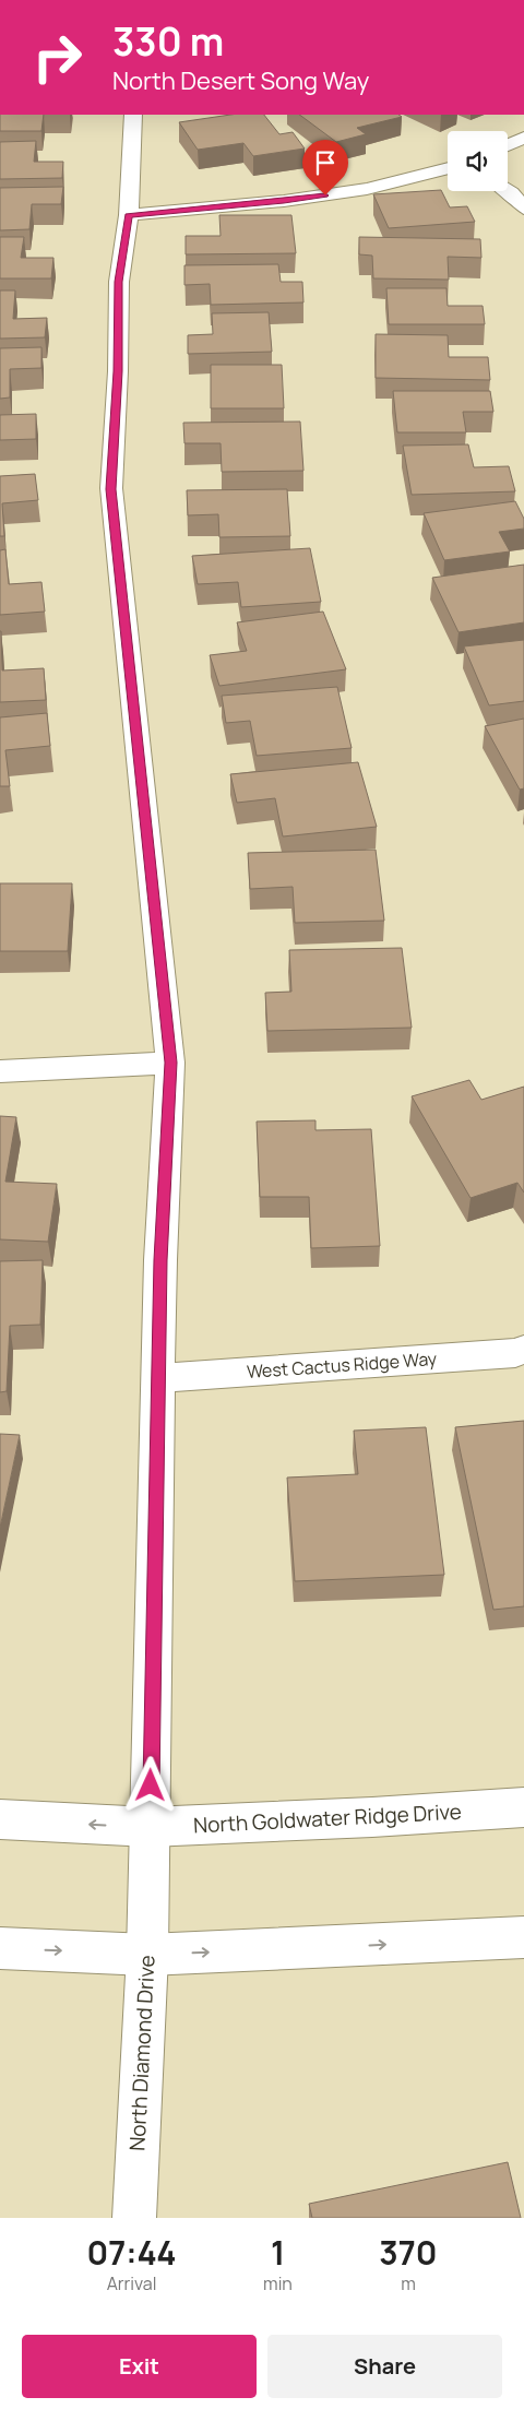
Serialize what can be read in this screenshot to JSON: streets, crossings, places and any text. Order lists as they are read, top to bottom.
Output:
{
  "streets": {
    "street": ["West Cactus Ridge Way", "North Goldwater Ridge Drive", "North Diamond Drive"]
  },
  "crossings": [
    ["West Cactus Ridge Way", "North Diamond Drive"],
    ["North Goldwater Ridge Drive", "North Diamond Drive"]
  ],
  "page": {
    "turn": ["330 m", "North Desert Song Way"],
    "eta": [
      "07:44",
      "Arrival",
      "1",
      "min",
      "370",
      "m"
    ],
    "buttons": ["Exit", "Share"]
  }
}
